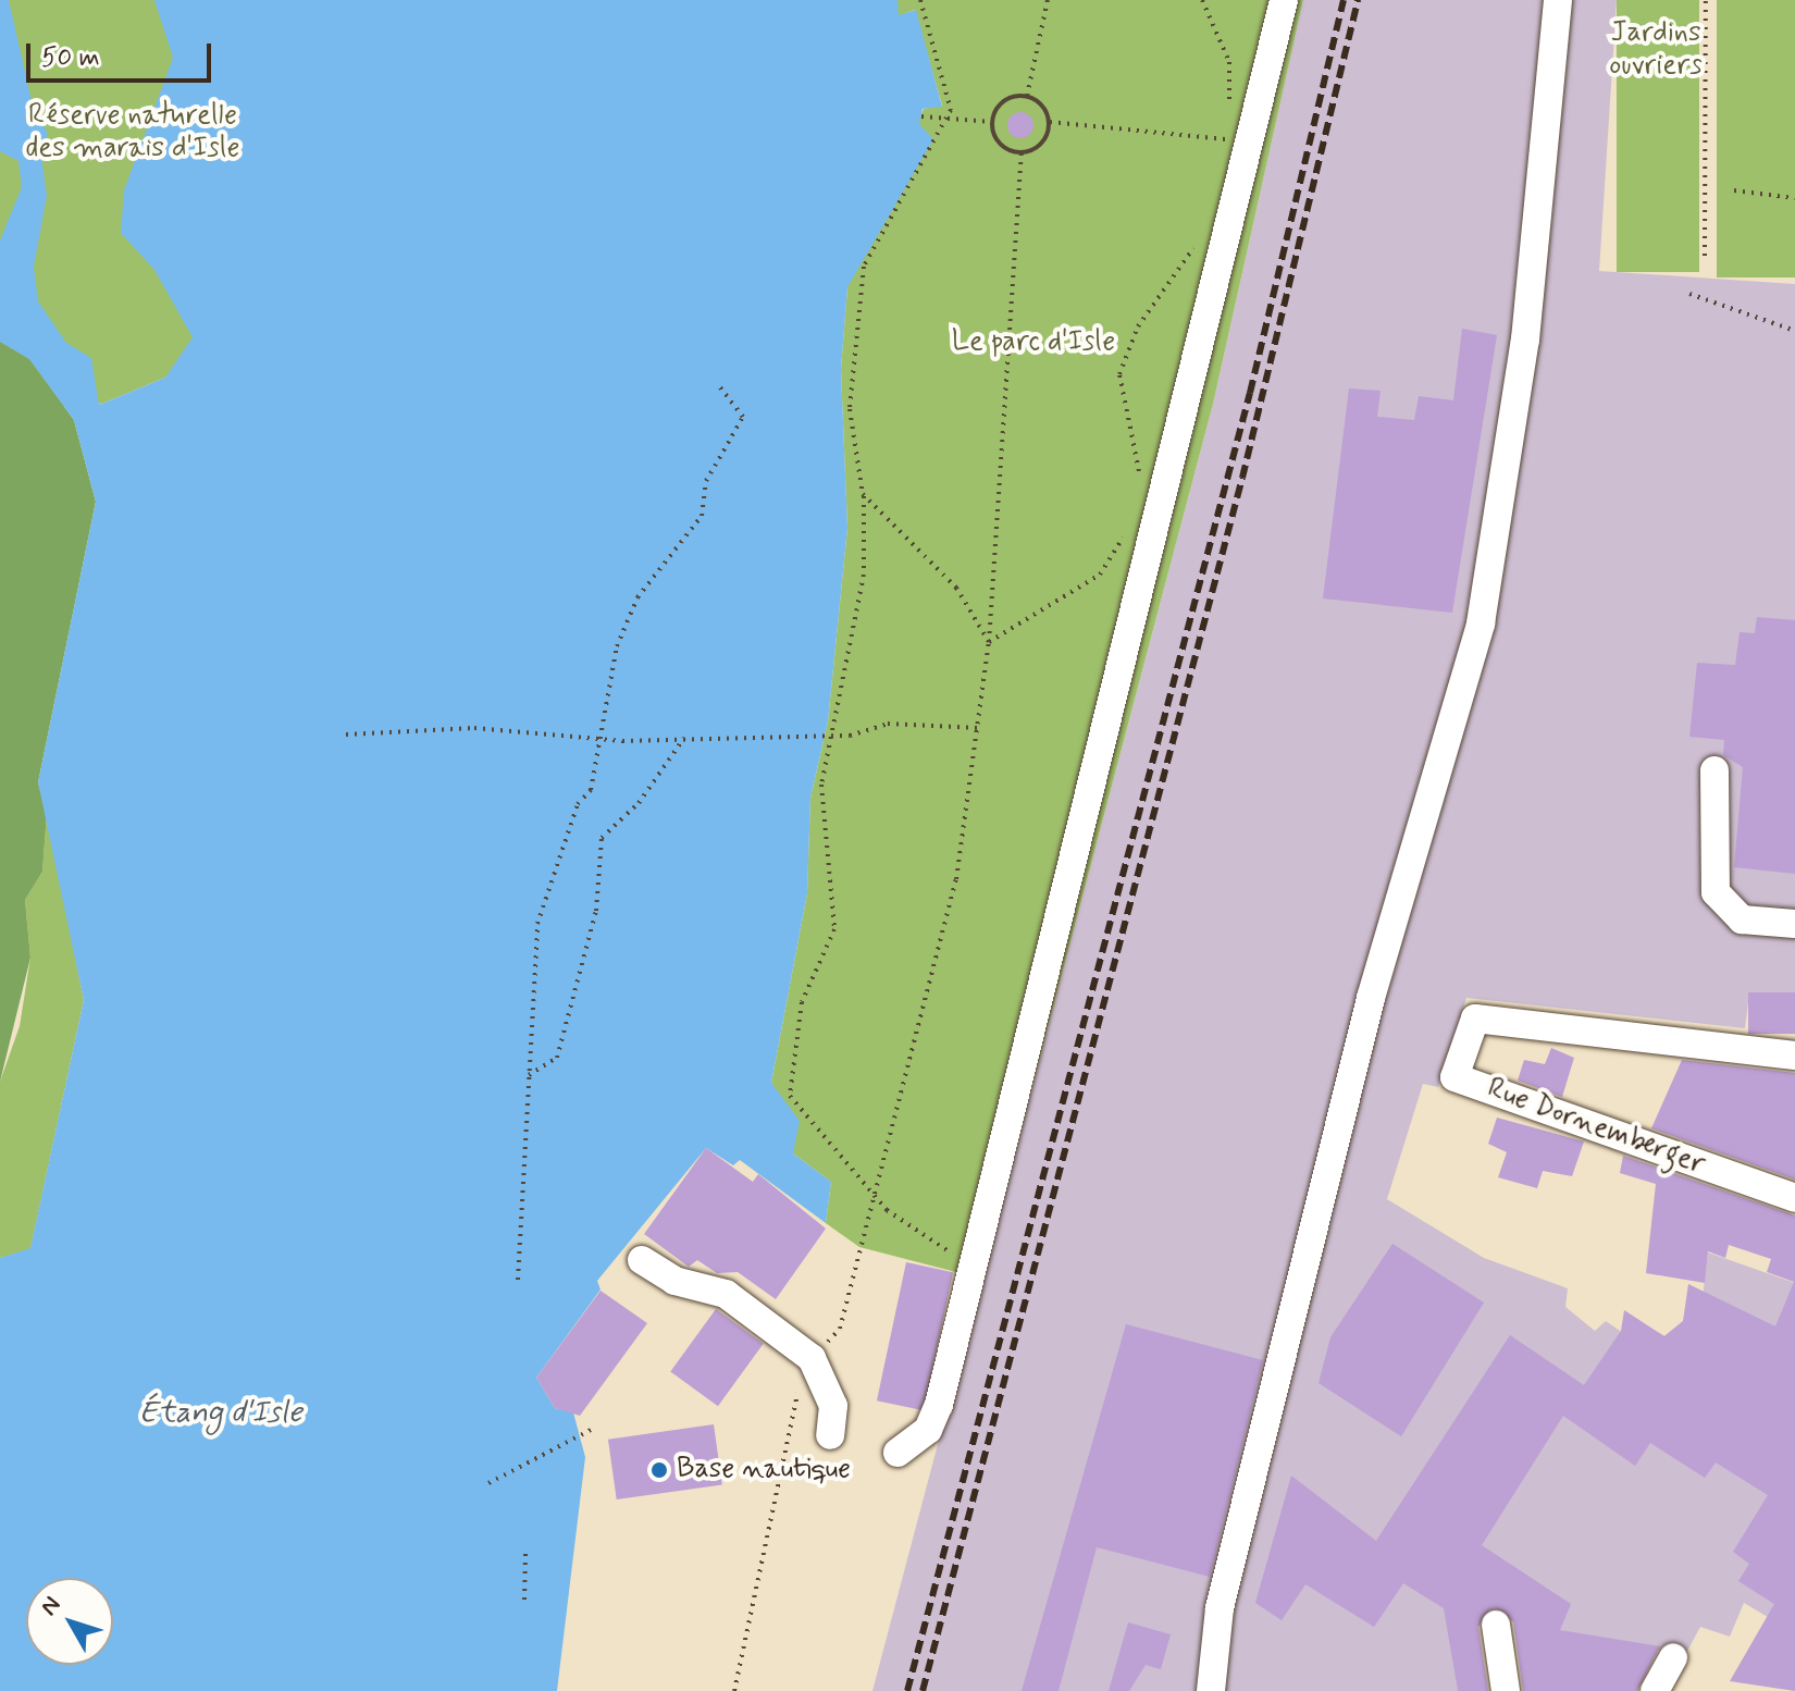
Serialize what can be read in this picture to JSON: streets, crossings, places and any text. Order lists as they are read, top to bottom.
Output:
{
  "streets": {
    "street": ["Rue Dornemberger"]
  },
  "water": ["Étang d'Isle"],
  "parks": ["Jardins ouvriers", "Réserve naturelle des marais d'Isle", "Le parc d'Isle"],
  "places": ["Base nautique"],
  "scale_bar": "50 m",
  "north": "top left"
}
